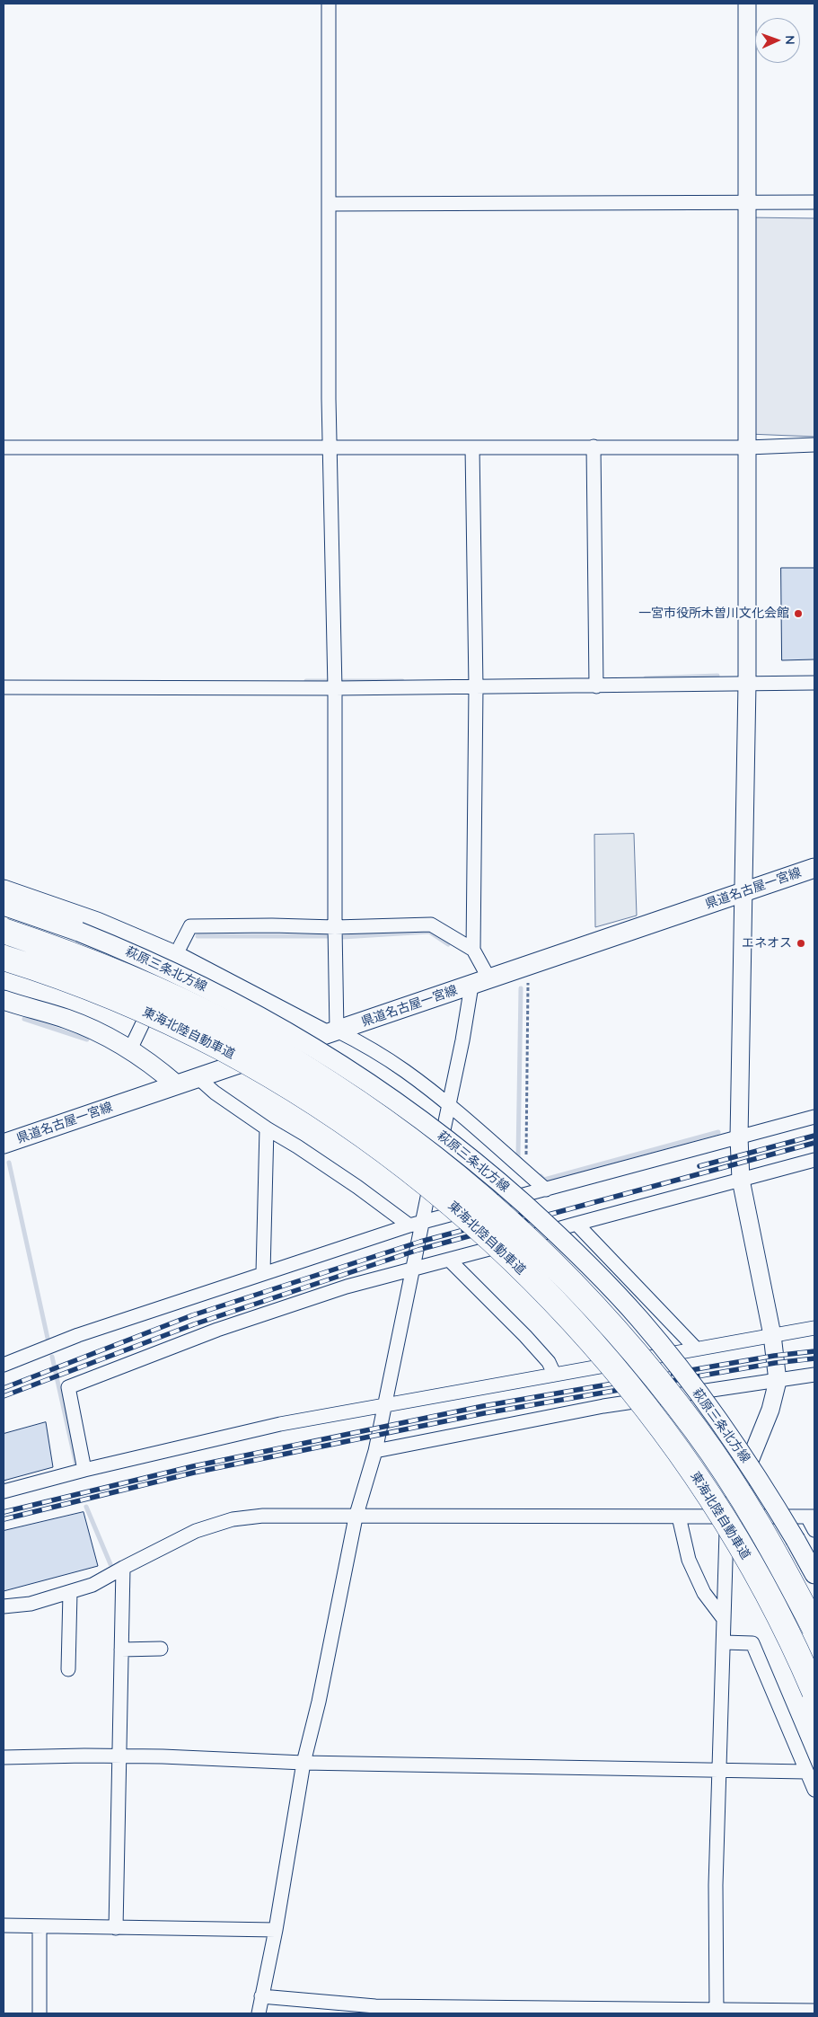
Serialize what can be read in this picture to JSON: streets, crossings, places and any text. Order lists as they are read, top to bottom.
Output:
{
  "streets": {
    "highway": ["東海北陸自動車道"],
    "main road": ["県道名古屋一宮線", "萩原三条北方線"]
  },
  "places": ["一宮市役所木曽川文化会館", "エネオス"],
  "north": "right"
}
